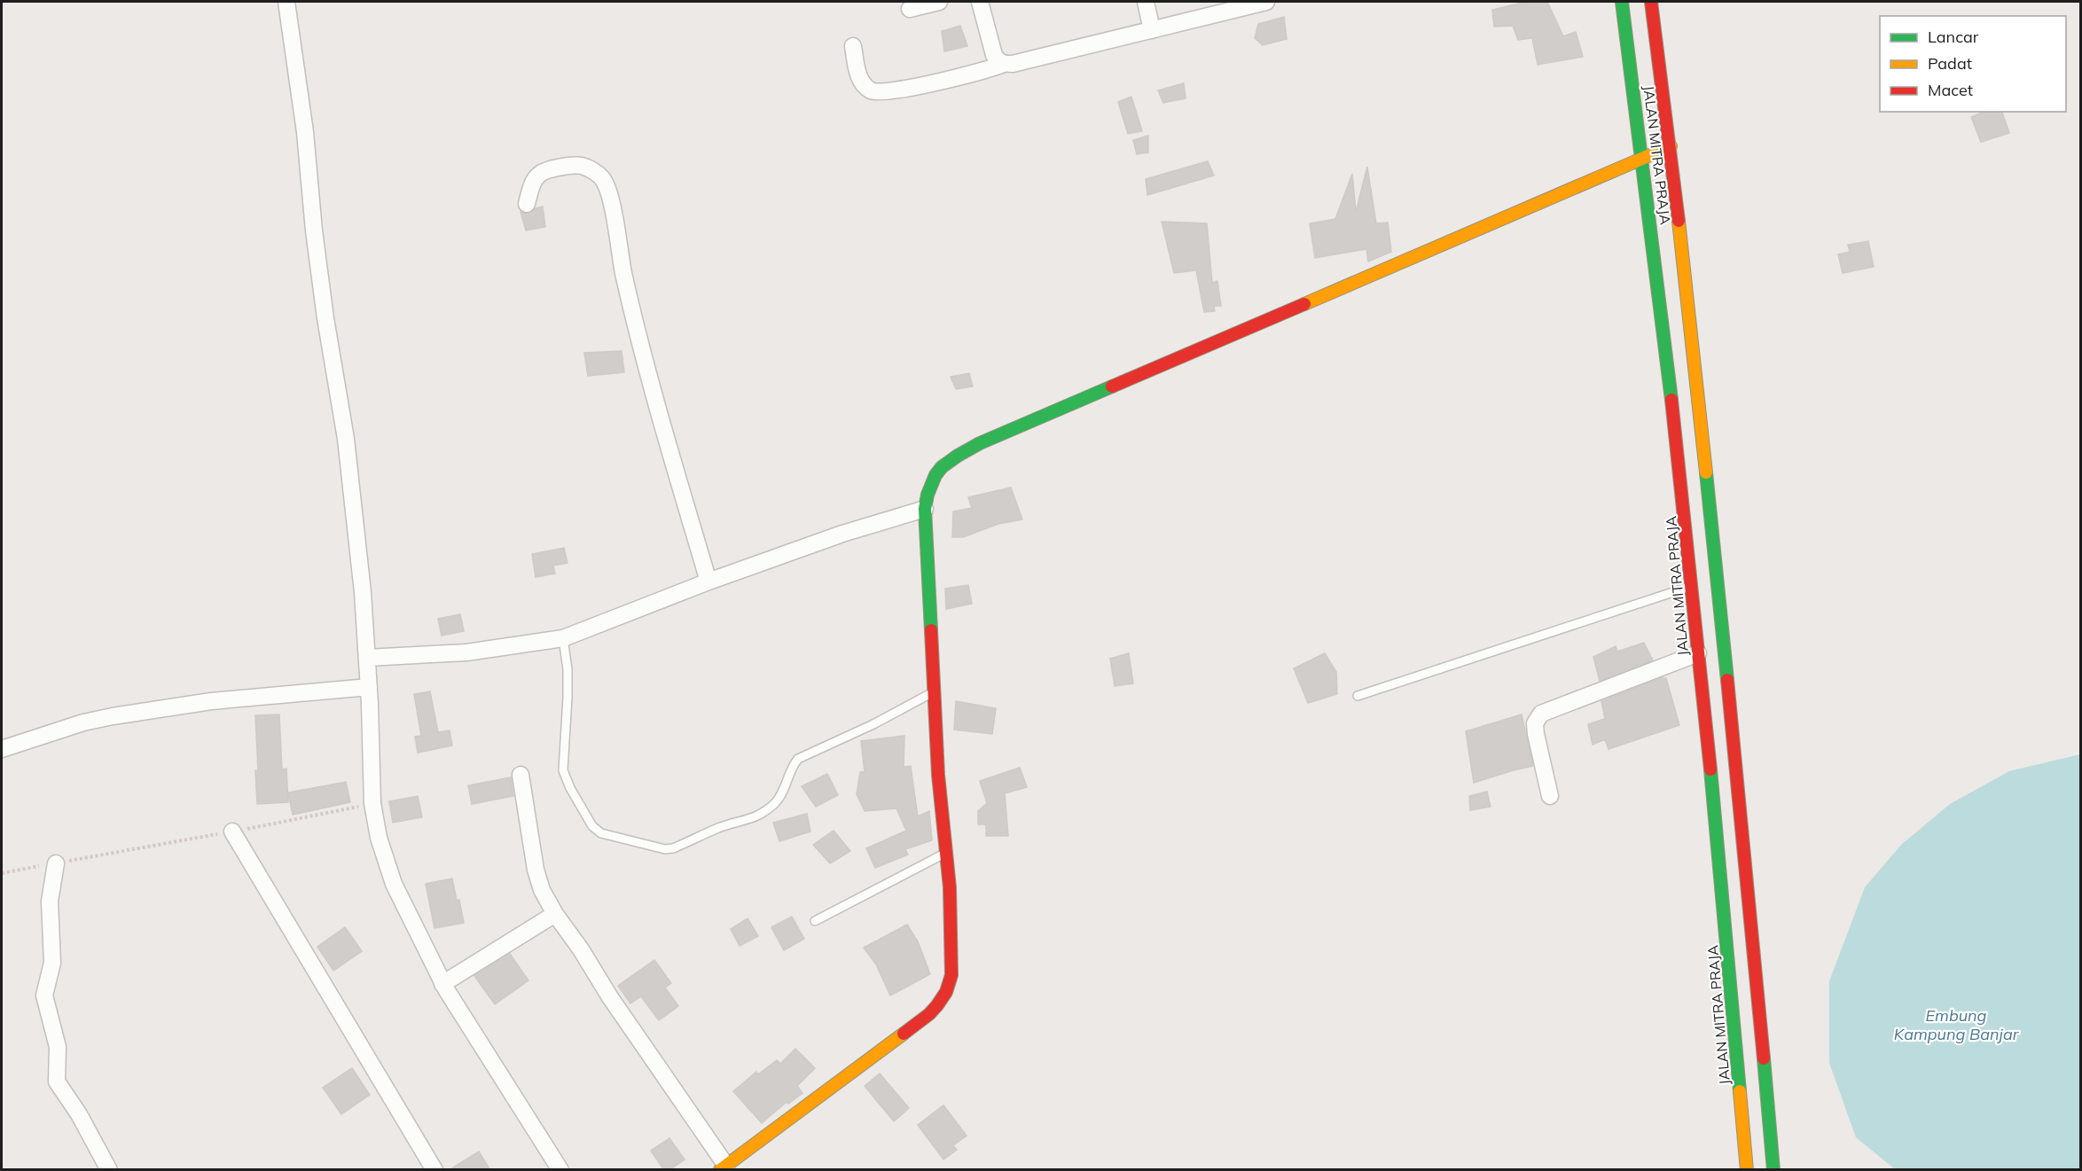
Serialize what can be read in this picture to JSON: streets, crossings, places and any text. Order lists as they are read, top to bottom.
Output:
{
  "streets": {
    "street": ["JALAN MITRA PRAJA"]
  },
  "water": ["Embung Kampung Banjar"],
  "legend": ["Lancar", "Padat", "Macet"]
}
